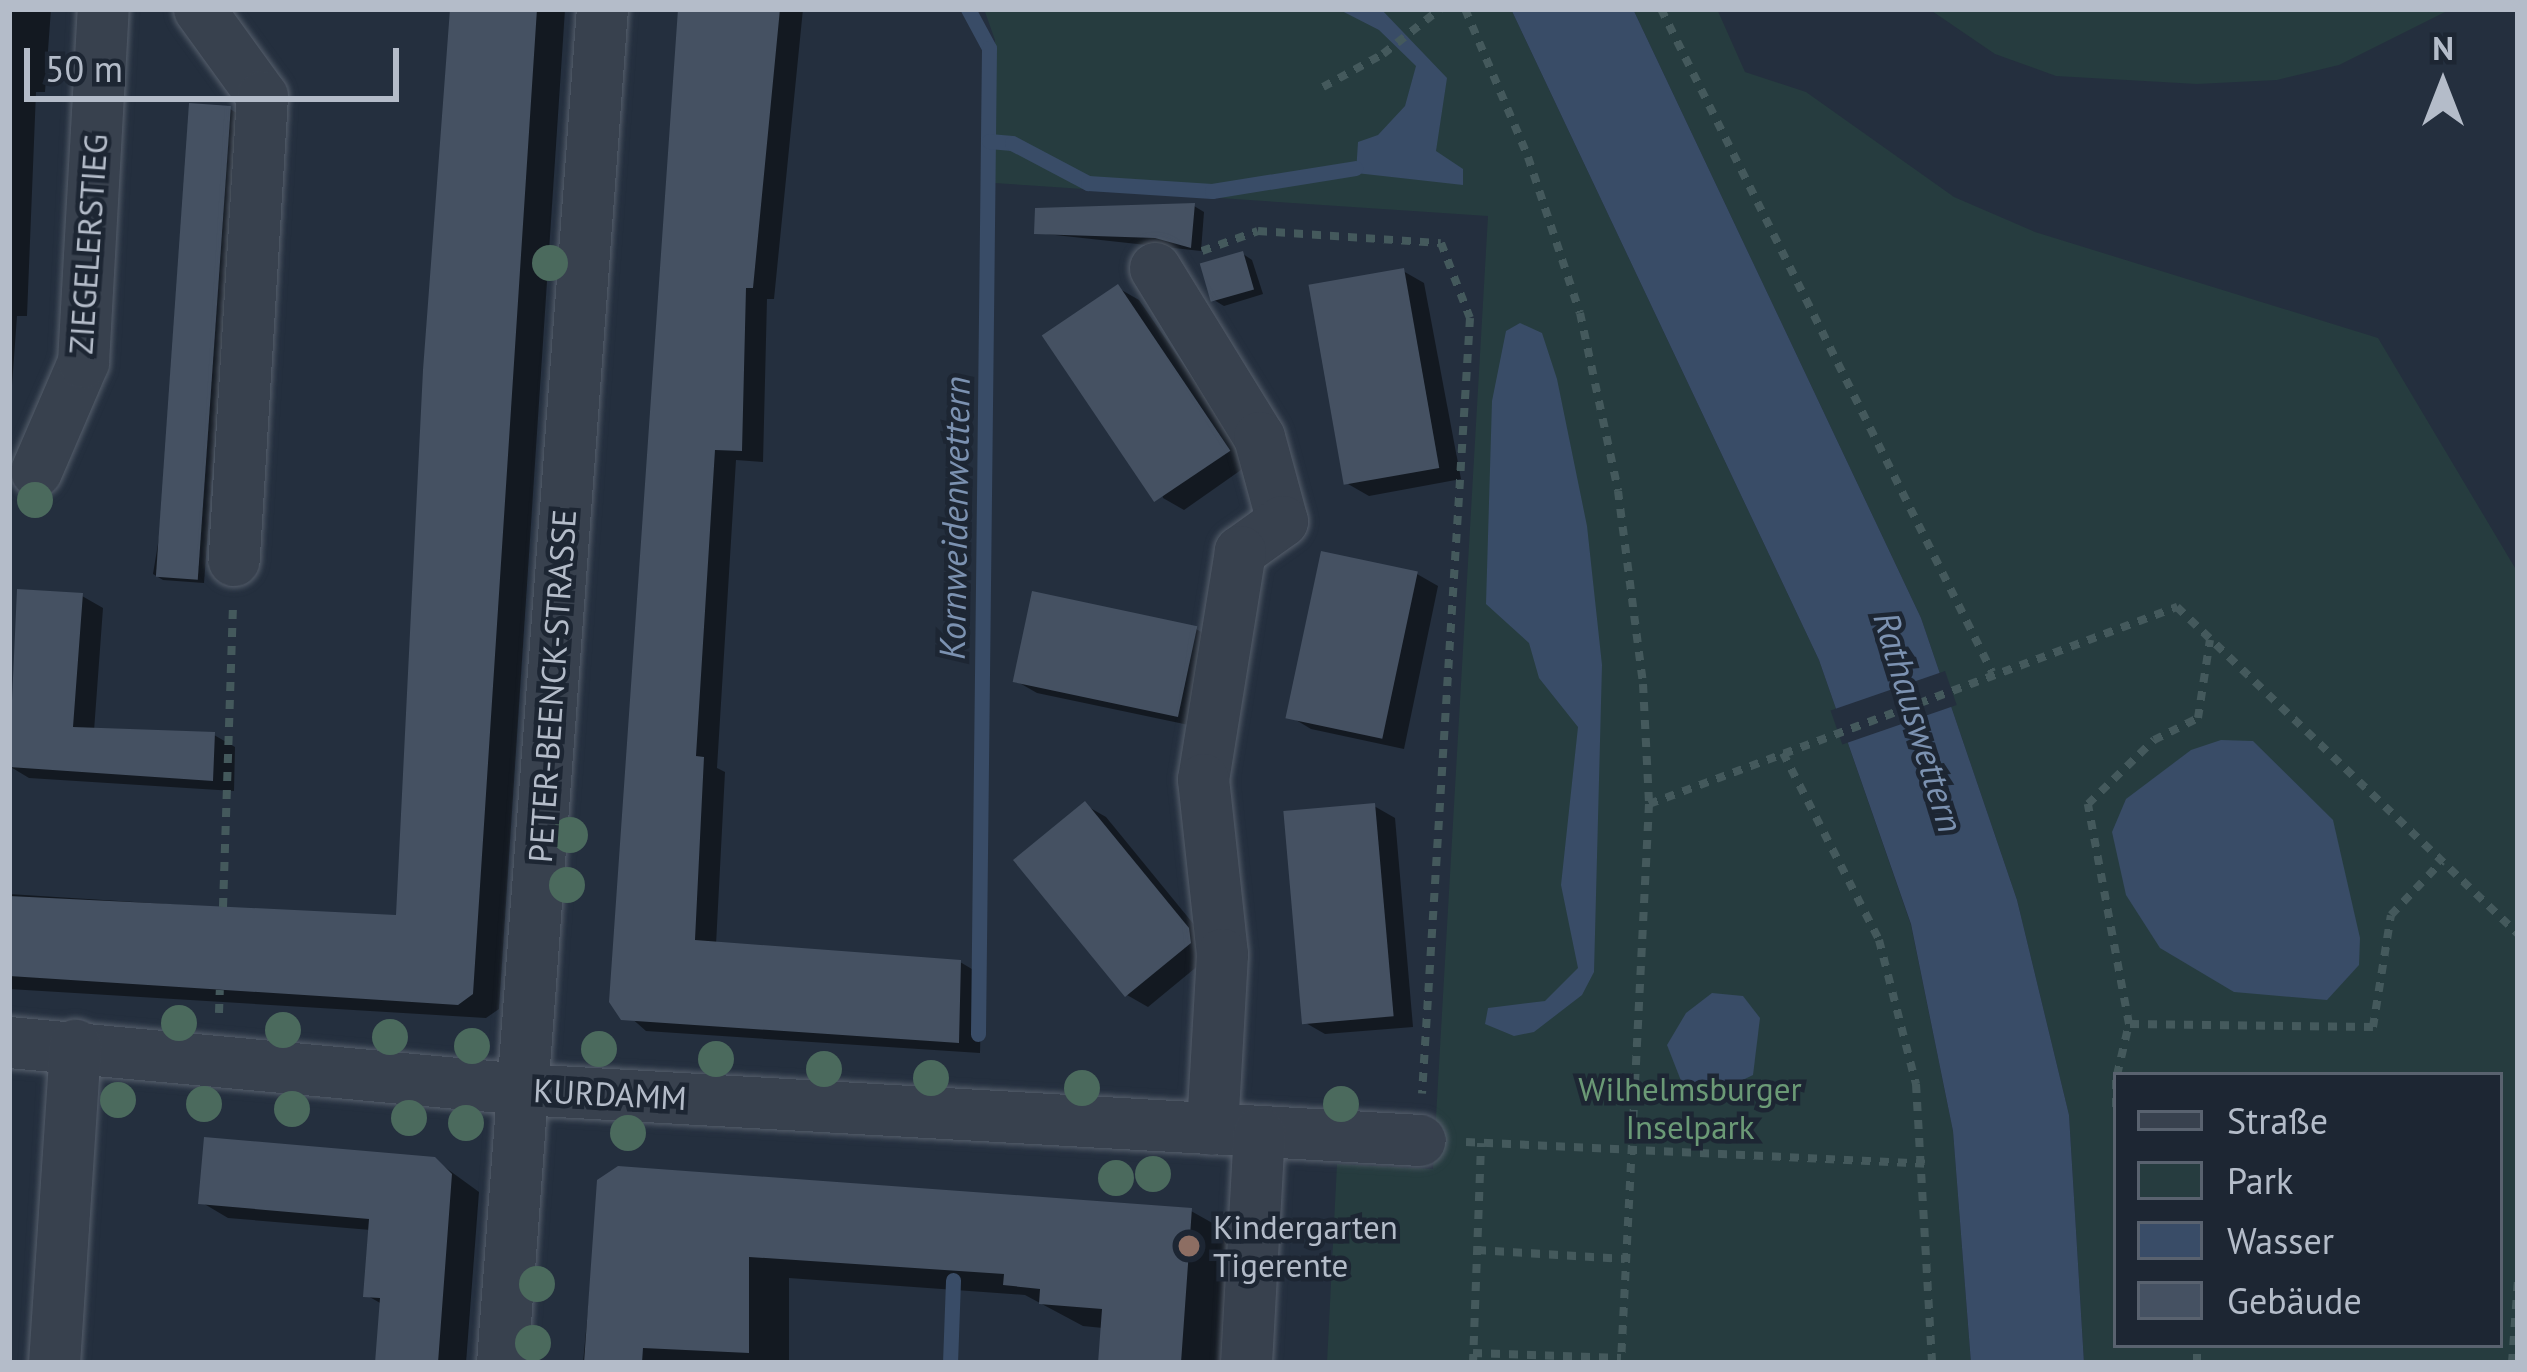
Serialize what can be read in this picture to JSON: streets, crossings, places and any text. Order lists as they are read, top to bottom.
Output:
{
  "streets": {
    "street": ["ZIEGELERSTIEG", "PETER-BEENCK-STRASSE", "KURDAMM"]
  },
  "crossings": [
    ["PETER-BEENCK-STRASSE", "KURDAMM"]
  ],
  "water": ["Kornweidenwettern", "Rathauswettern"],
  "parks": ["Wilhelmsburger Inselpark"],
  "places": ["Kindergarten Tigerente"],
  "legend": [
    "Straße",
    "Park",
    "Wasser",
    "Gebäude"
  ],
  "scale_bar": "50 m",
  "north": "top"
}
